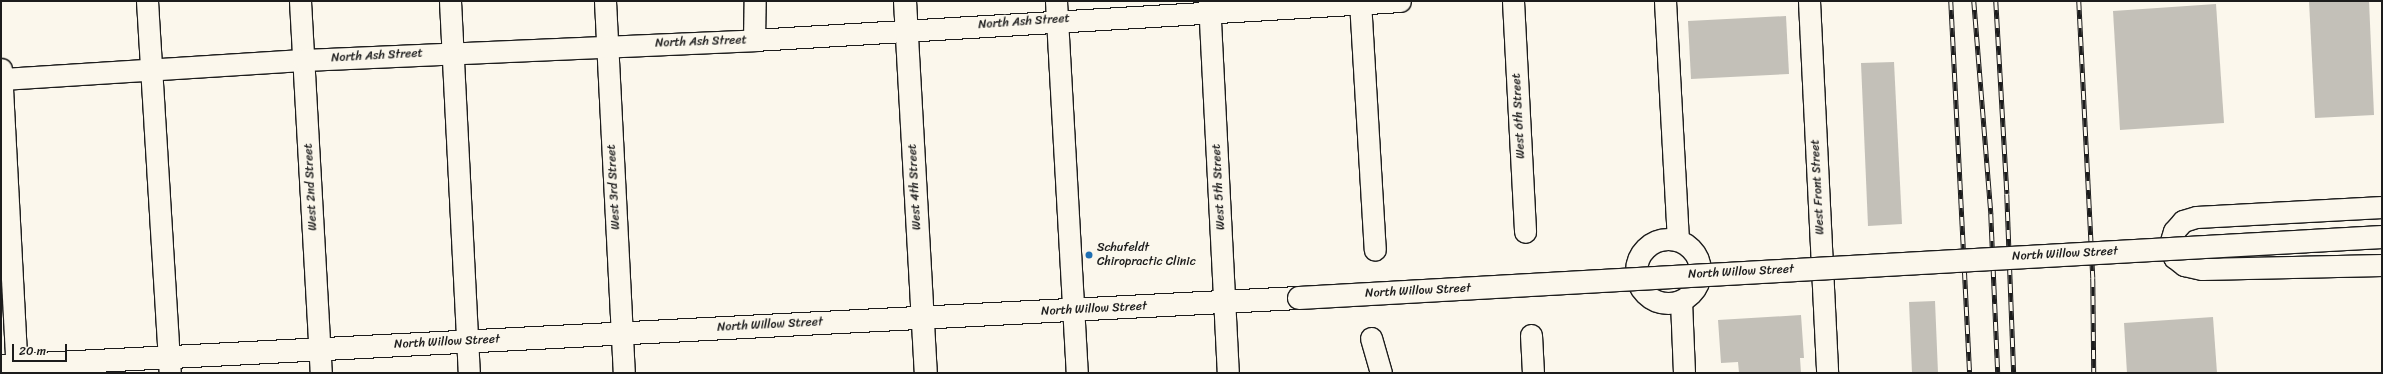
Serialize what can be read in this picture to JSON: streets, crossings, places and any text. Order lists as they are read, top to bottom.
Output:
{
  "streets": {
    "main road": ["West 4th Street", "North Willow Street"],
    "street": [
      "North Ash Street",
      "West 6th Street",
      "West 2nd Street",
      "West 3rd Street",
      "West 5th Street",
      "West Front Street"
    ]
  },
  "crossings": [
    ["North Ash Street", "West 2nd Street"],
    ["North Ash Street", "West 3rd Street"],
    ["North Ash Street", "West 4th Street"],
    ["North Ash Street", "West 5th Street"],
    ["West 2nd Street", "North Willow Street"],
    ["West 3rd Street", "North Willow Street"],
    ["West 4th Street", "North Willow Street"],
    ["West 5th Street", "North Willow Street"],
    ["West Front Street", "North Willow Street"]
  ],
  "places": ["Schufeldt Chiropractic Clinic"],
  "scale_bar": "20 m"
}
